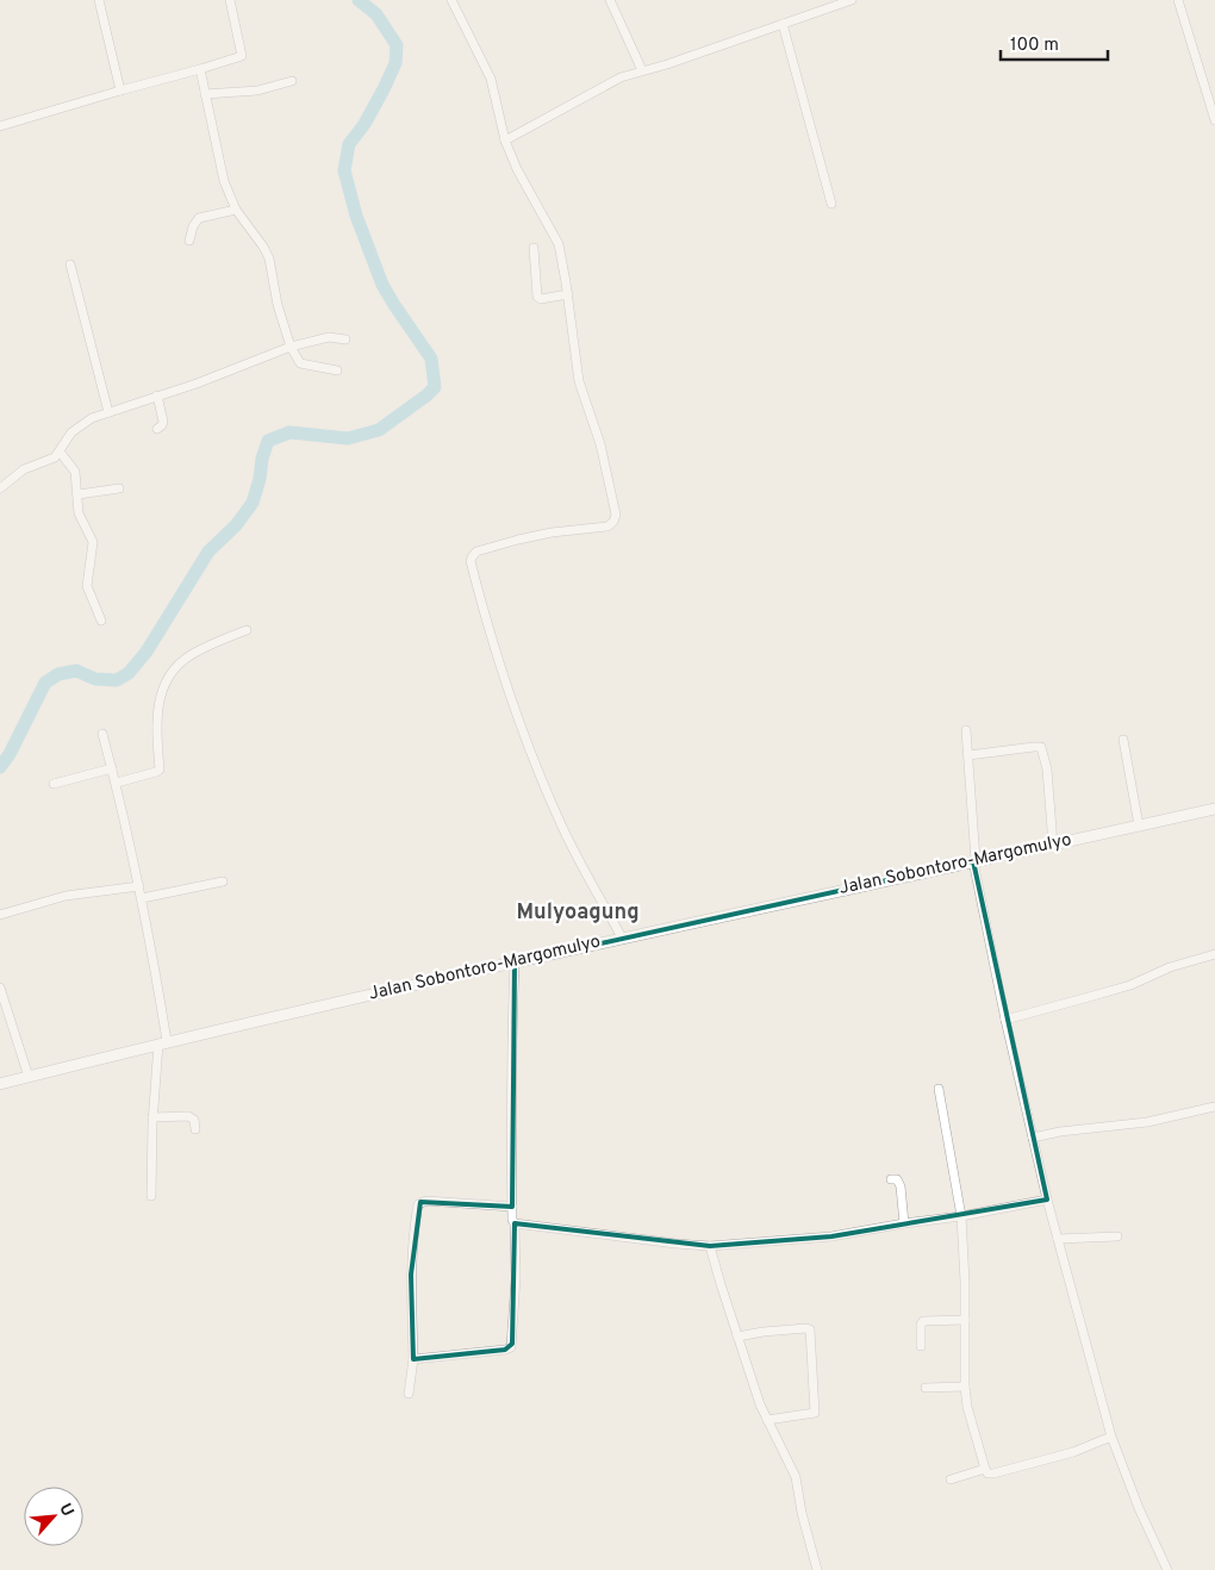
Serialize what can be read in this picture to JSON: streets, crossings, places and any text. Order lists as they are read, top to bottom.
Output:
{
  "streets": {
    "street": ["Jalan Sobontoro-Margomulyo"]
  },
  "districts": ["Mulyoagung"],
  "scale_bar": "100 m",
  "north": "top right"
}
